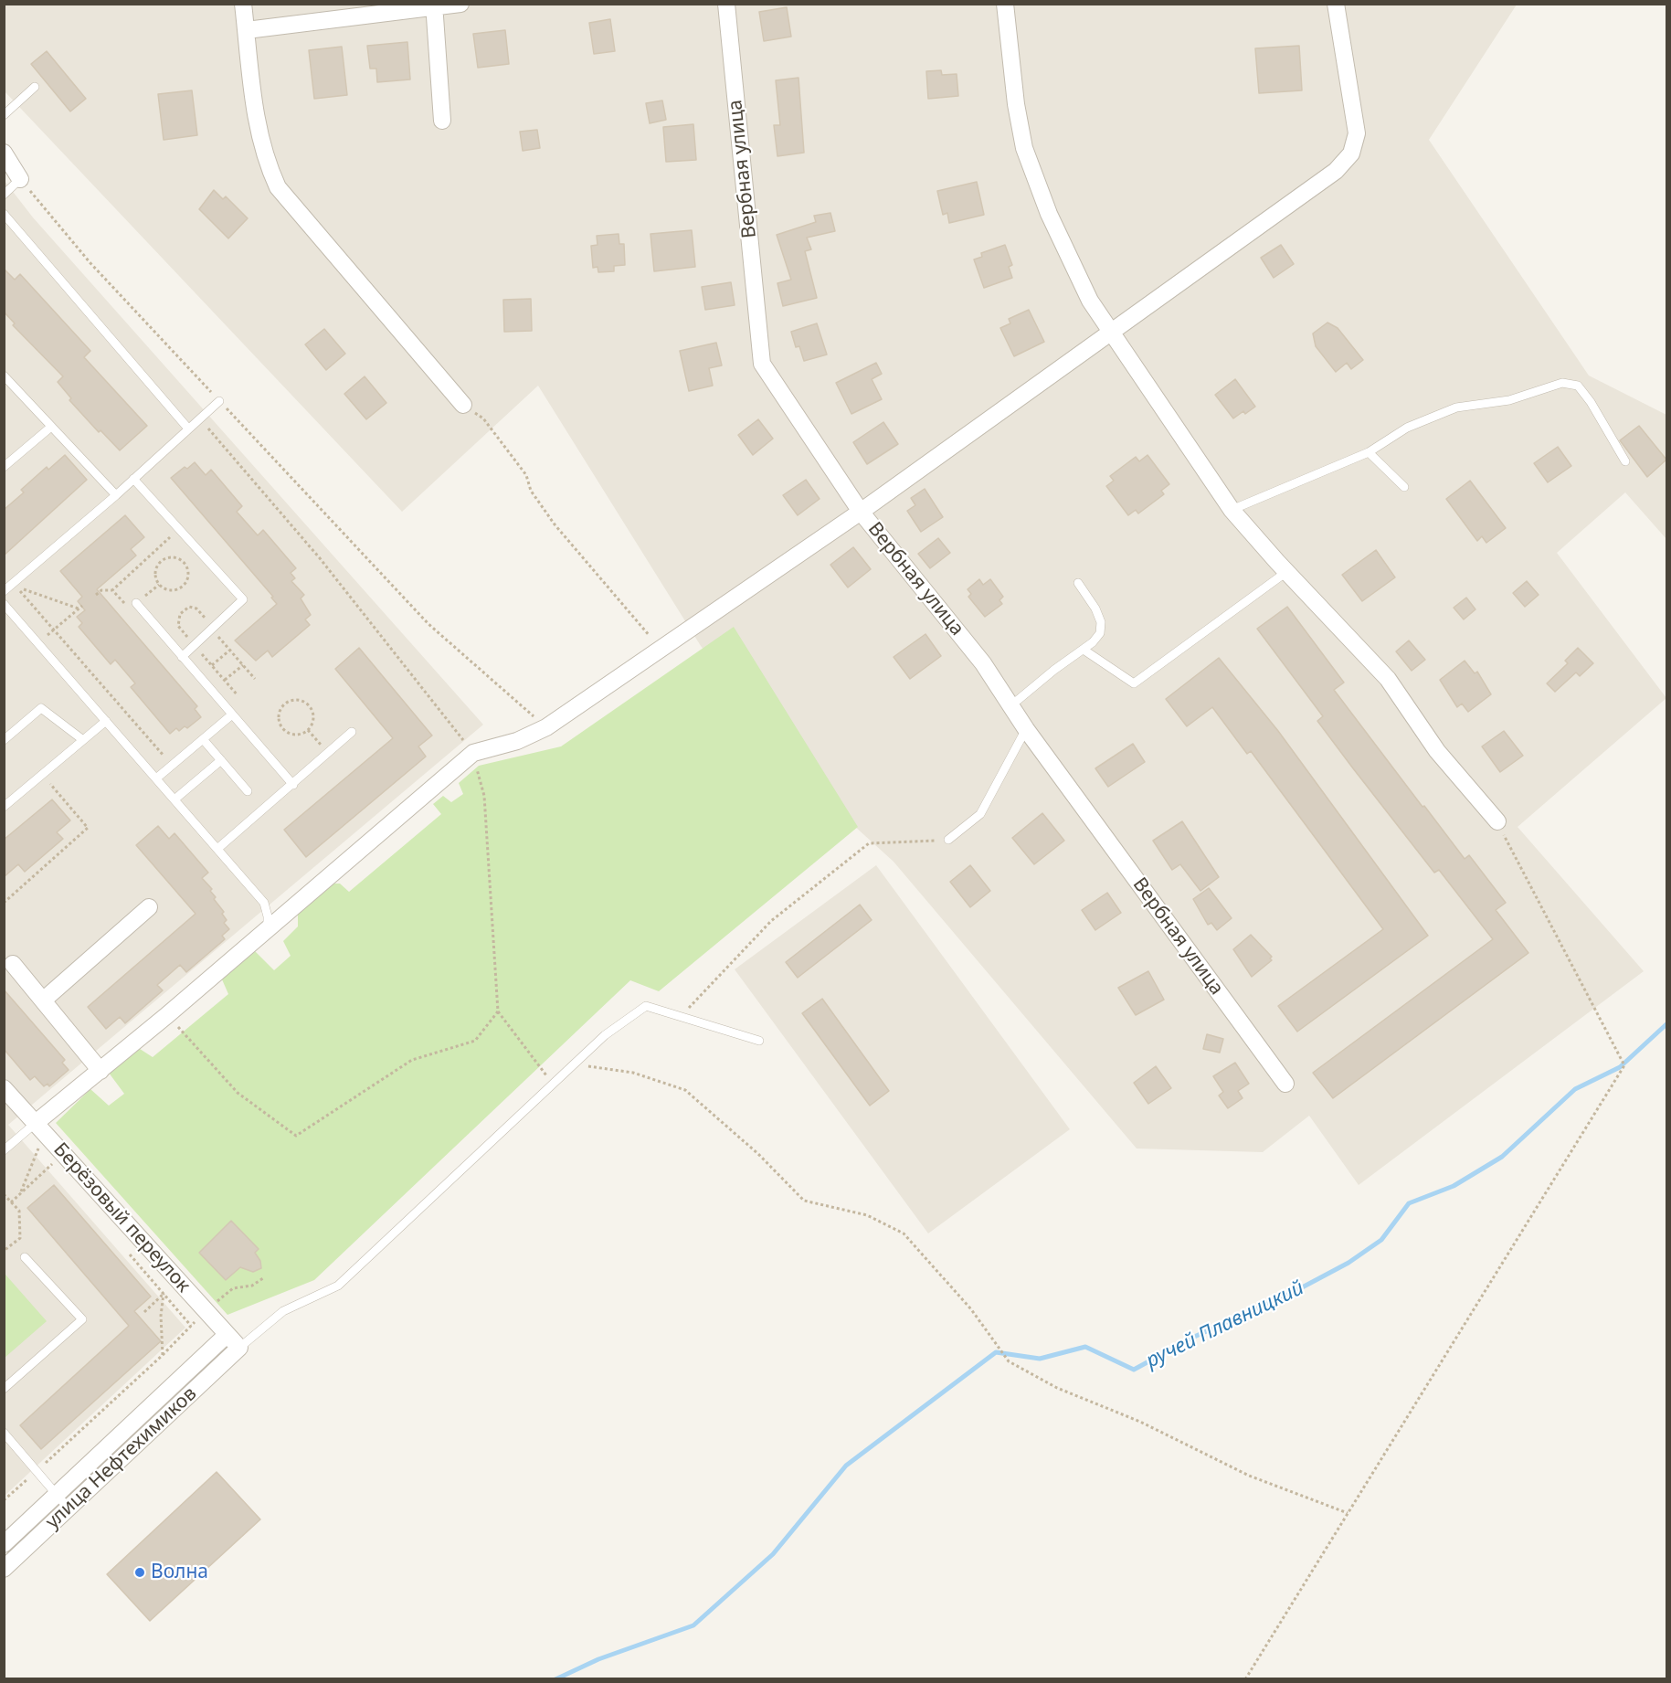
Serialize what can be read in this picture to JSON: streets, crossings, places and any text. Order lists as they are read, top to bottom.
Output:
{
  "streets": {
    "street": ["Вербная улица", "Берёзовый переулок", "улица Нефтехимиков"]
  },
  "crossings": [
    ["Берёзовый переулок", "улица Нефтехимиков"]
  ],
  "water": ["ручей Плавницкий"],
  "places": ["Волна"]
}
